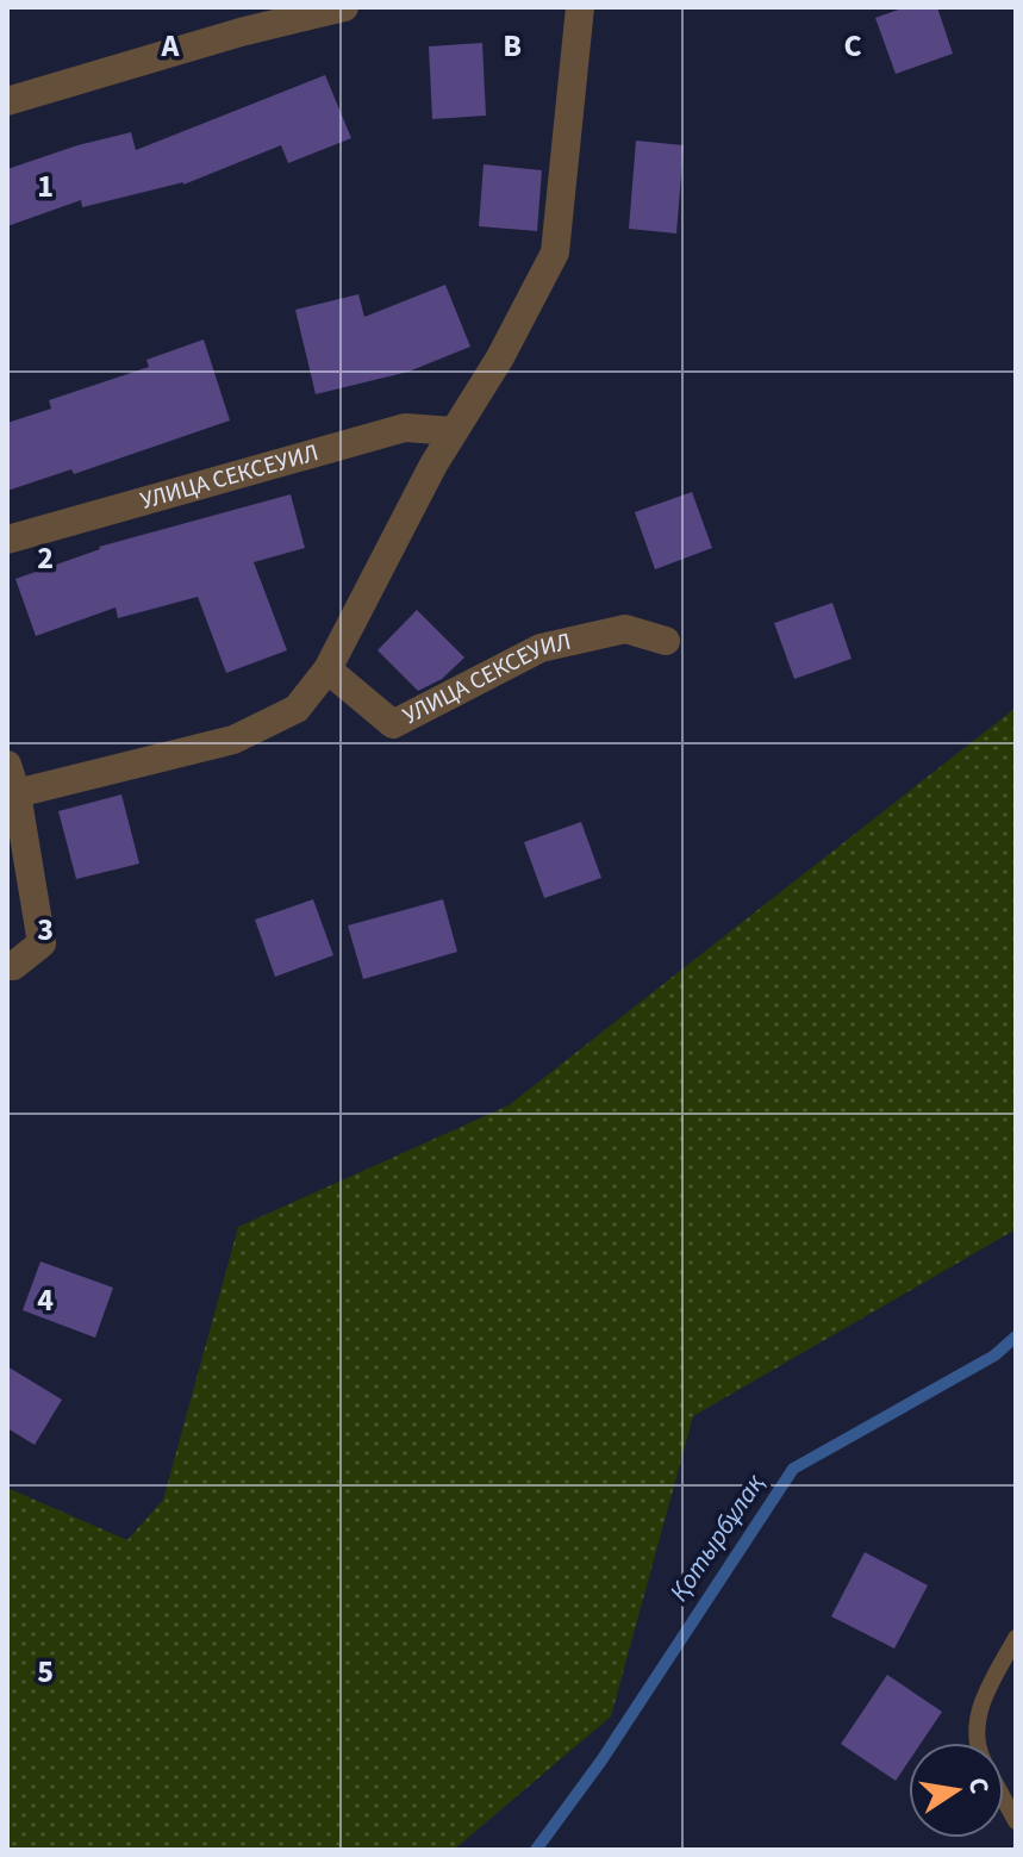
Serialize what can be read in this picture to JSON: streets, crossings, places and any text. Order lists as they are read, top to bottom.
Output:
{
  "streets": {
    "street": ["УЛИЦА СЕКСЕУИЛ"]
  },
  "water": ["Қотырбұлақ"],
  "north": "right",
  "grid": {
    "columns": ["A", "B", "C"],
    "rows": [
      "1",
      "2",
      "3",
      "4",
      "5"
    ]
  }
}
